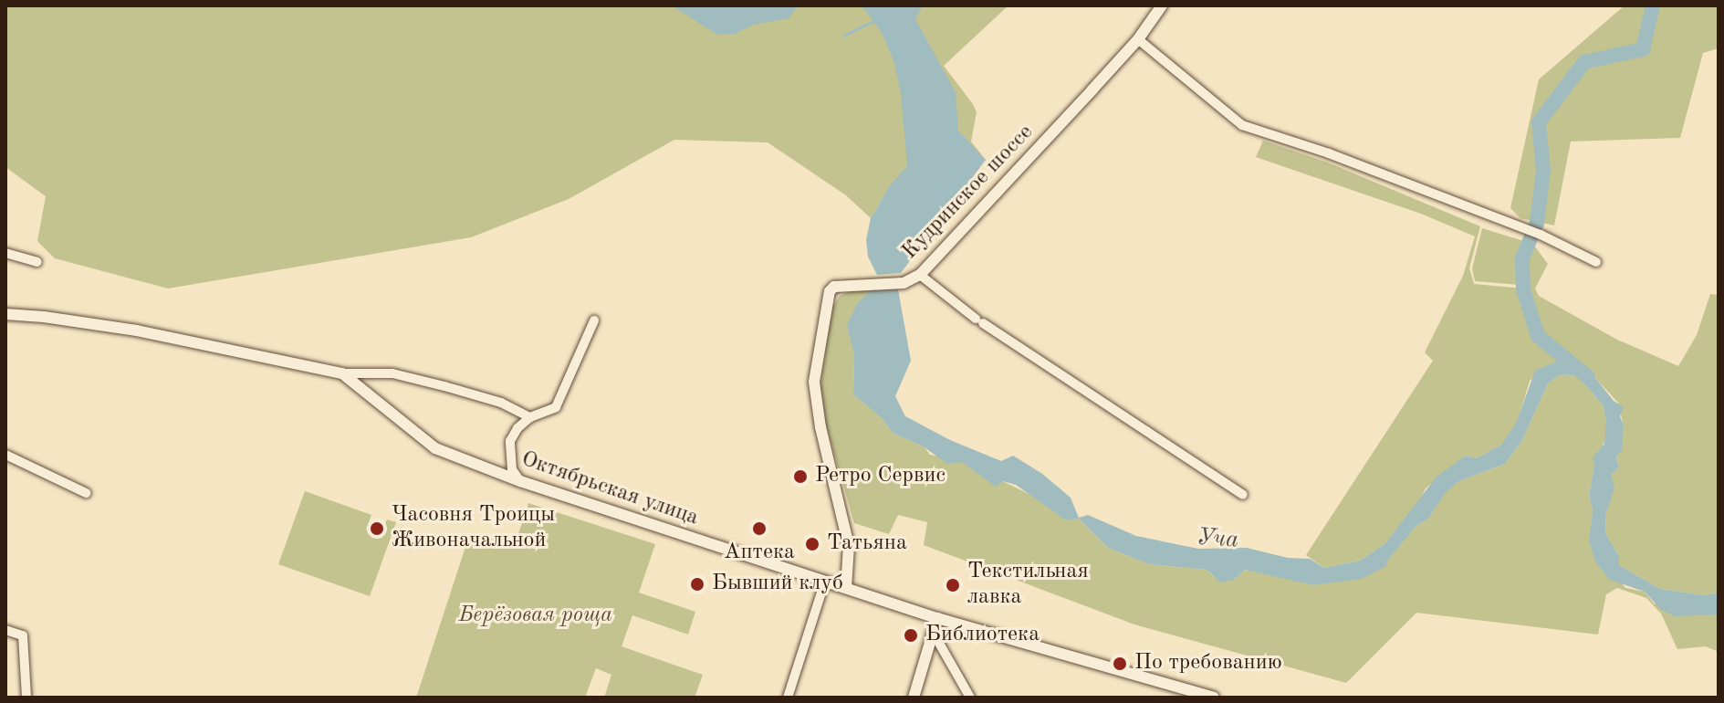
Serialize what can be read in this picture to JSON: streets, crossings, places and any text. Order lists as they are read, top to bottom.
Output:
{
  "streets": {
    "street": ["Кудринское шоссе", "Октябрьская улица"]
  },
  "crossings": [
    ["Кудринское шоссе", "Октябрьская улица"]
  ],
  "water": ["Уча"],
  "parks": ["Берёзовая роща"],
  "places": [
    "Ретро Сервис",
    "Часовня Троицы Живоначальной",
    "Аптека",
    "Татьяна",
    "Бывший клуб",
    "Текстильная лавка",
    "Библиотека",
    "По требованию"
  ]
}
